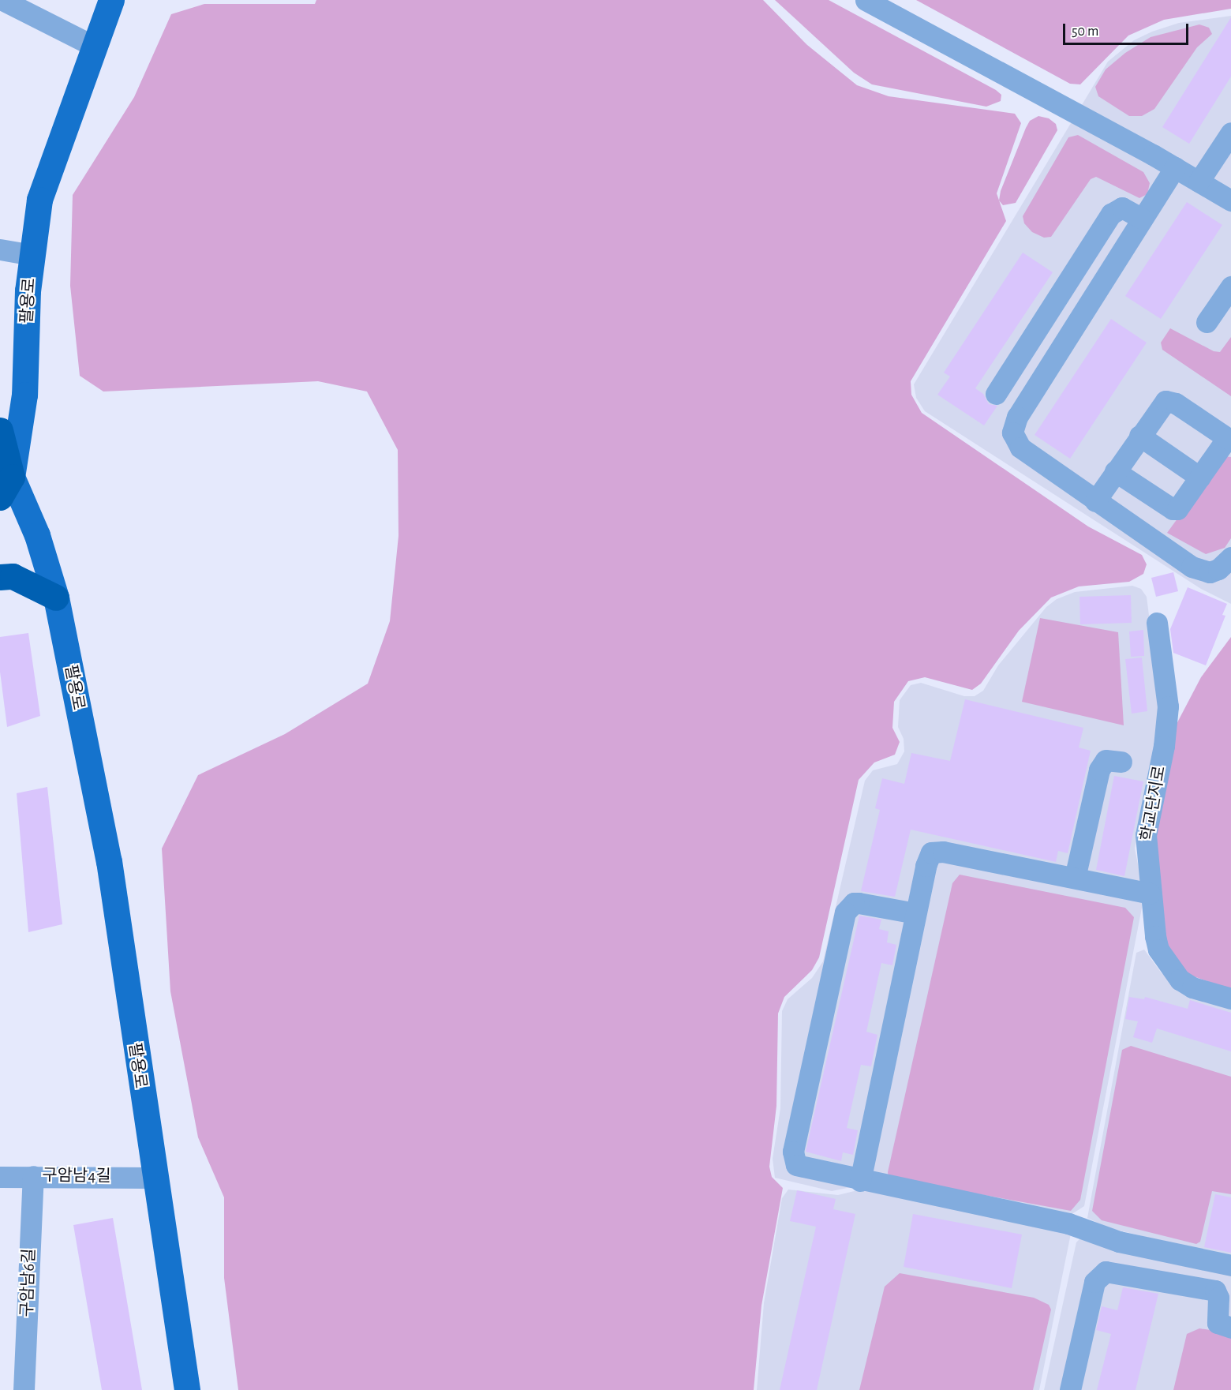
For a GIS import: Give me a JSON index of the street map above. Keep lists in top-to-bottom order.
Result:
{
  "streets": {
    "main road": ["팔용로"],
    "street": ["학교단지로", "구암남4길", "구암남6길"]
  },
  "crossings": [
    ["팔용로", "구암남4길"],
    ["구암남4길", "구암남6길"]
  ],
  "scale_bar": "50 m"
}
